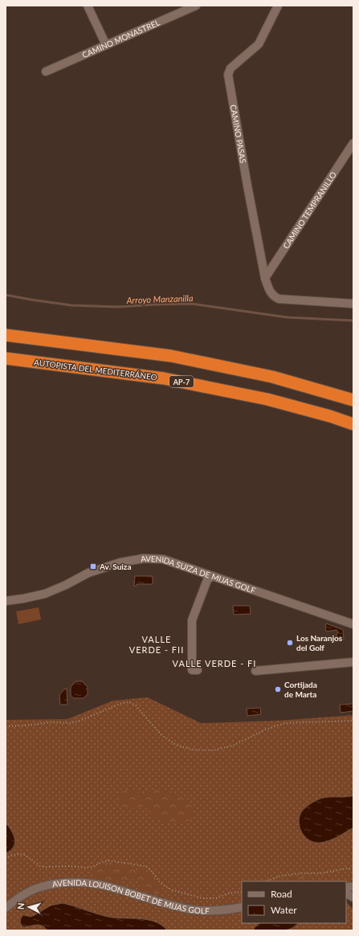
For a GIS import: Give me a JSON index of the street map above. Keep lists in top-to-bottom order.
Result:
{
  "streets": {
    "highway": ["AUTOPISTA DEL MEDITERRÁNEO", "AP-7"],
    "street": [
      "CAMINO MONASTREL",
      "CAMINO PASAS",
      "CAMINO TEMPRANILLO",
      "AVENIDA SUIZA DE MIJAS GOLF",
      "AVENIDA LOUISON BOBET DE MIJAS GOLF"
    ]
  },
  "crossings": [
    ["CAMINO PASAS", "CAMINO TEMPRANILLO"]
  ],
  "districts": ["VALLE VERDE - FII", "VALLE VERDE - FI"],
  "water": ["Arroyo Manzanilla"],
  "places": {
    "transit": ["Av. Suiza"],
    "other": ["Los Naranjos del Golf", "Cortijada de Marta"]
  },
  "legend": ["Road", "Water"],
  "north": "left"
}
